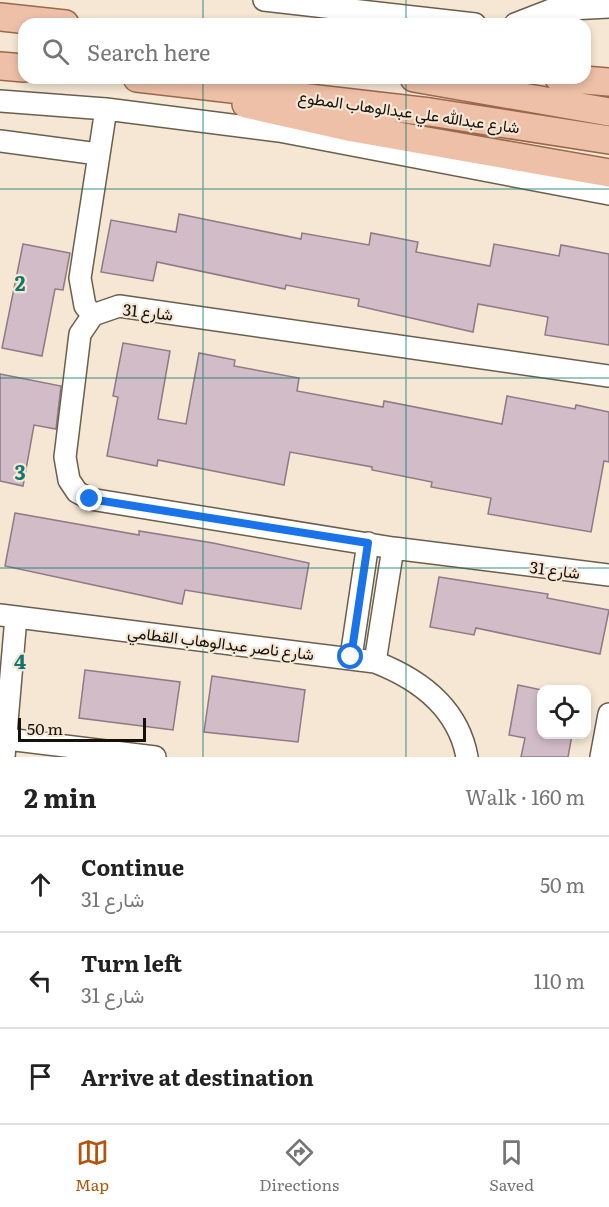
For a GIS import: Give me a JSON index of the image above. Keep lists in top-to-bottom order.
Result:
{
  "streets": {
    "main road": ["شارع عبدالله علي عبدالوهاب المطوع"],
    "street": ["شارع 31", "شارع ناصر عبدالوهاب القطامي"]
  },
  "scale_bar": "50 m",
  "page": {
    "search": "Search here",
    "scale": "50 m",
    "heading": ["2 min", "Walk · 160 m"],
    "list": [
      ["Continue", "شارع 31", "50 m"],
      ["Turn left", "شارع 31", "110 m"],
      "Arrive at destination"
    ],
    "nav": ["Map", "Directions", "Saved"]
  },
  "grid": {
    "rows": ["2", "3", "4"]
  }
}
